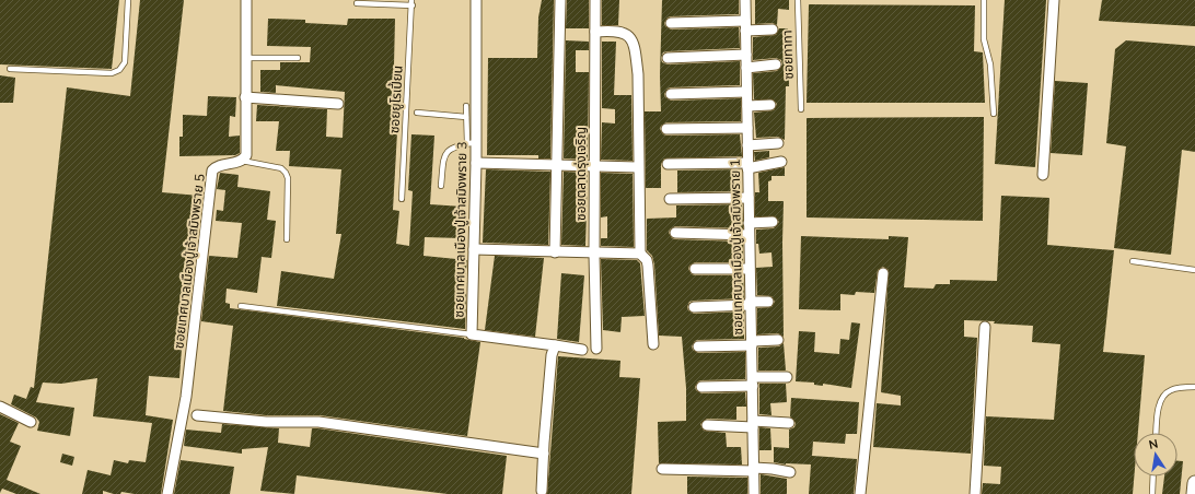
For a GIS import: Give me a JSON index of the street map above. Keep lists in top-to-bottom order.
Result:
{
  "streets": {
    "street": [
      "ซอยตลาดรุ่งเจริญ",
      "ซอยเทศบาลเมืองปู่เจ้าสมิงพราย 3",
      "ซอยเทศบาลเมืองปู่เจ้าสมิงพราย 1",
      "ซอยเทศบาลเมืองปู่เจ้าสมิงพราย 5"
    ],
    "lane": ["ซอยทาทา", "ซอยยูโรเปี้ยน"]
  },
  "north": "top"
}
